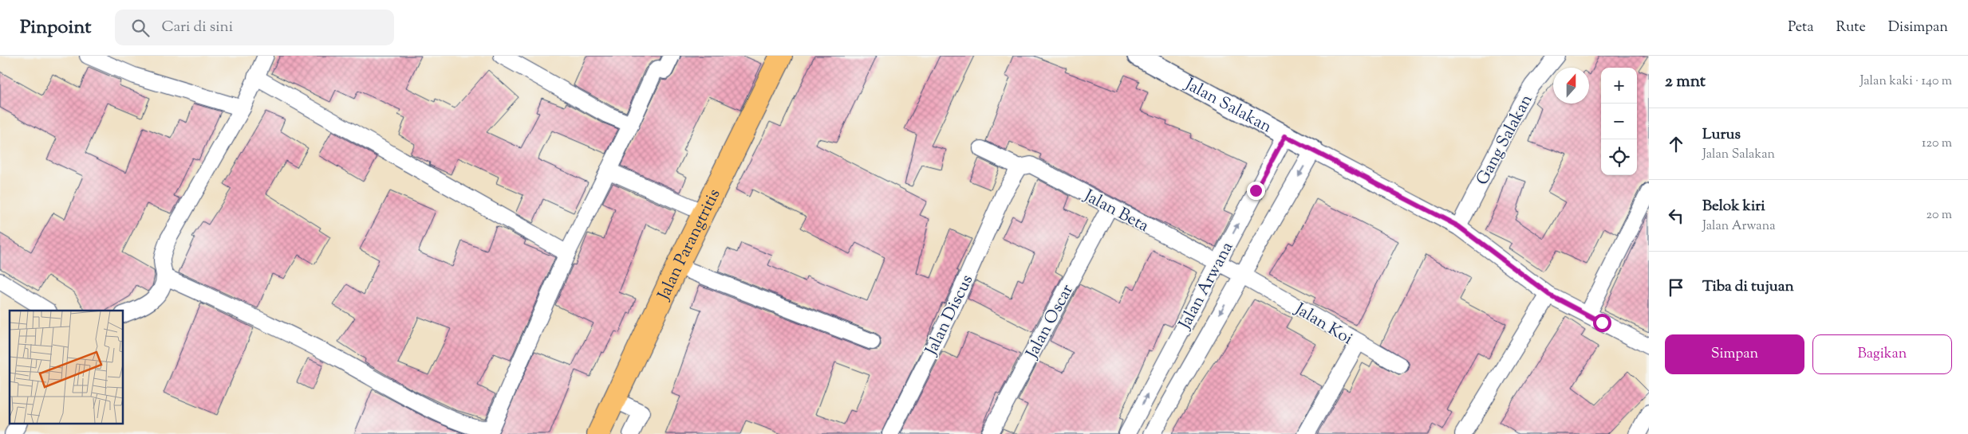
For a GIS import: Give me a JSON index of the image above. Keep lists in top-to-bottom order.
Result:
{
  "streets": {
    "main road": ["Jalan Parangtritis"],
    "street": [
      "Jalan Salakan",
      "Gang Salakan",
      "Jalan Beta",
      "Jalan Arwana",
      "Jalan Discus",
      "Jalan Oscar",
      "Jalan Koi"
    ]
  },
  "crossings": [
    ["Jalan Salakan", "Gang Salakan"],
    ["Jalan Salakan", "Jalan Arwana"],
    ["Jalan Beta", "Jalan Arwana"],
    ["Jalan Beta", "Jalan Discus"],
    ["Jalan Beta", "Jalan Oscar"],
    ["Jalan Beta", "Jalan Koi"],
    ["Jalan Arwana", "Jalan Koi"]
  ],
  "north": "top",
  "page": {
    "header": "Pinpoint",
    "search": "Cari di sini",
    "nav": ["Peta", "Rute", "Disimpan"],
    "heading": ["2 mnt", "Jalan kaki · 140 m"],
    "map_buttons": ["+", "−"],
    "list": [
      ["Lurus", "Jalan Salakan", "120 m"],
      ["Belok kiri", "Jalan Arwana", "20 m"],
      "Tiba di tujuan"
    ],
    "buttons": ["Simpan", "Bagikan"]
  }
}
